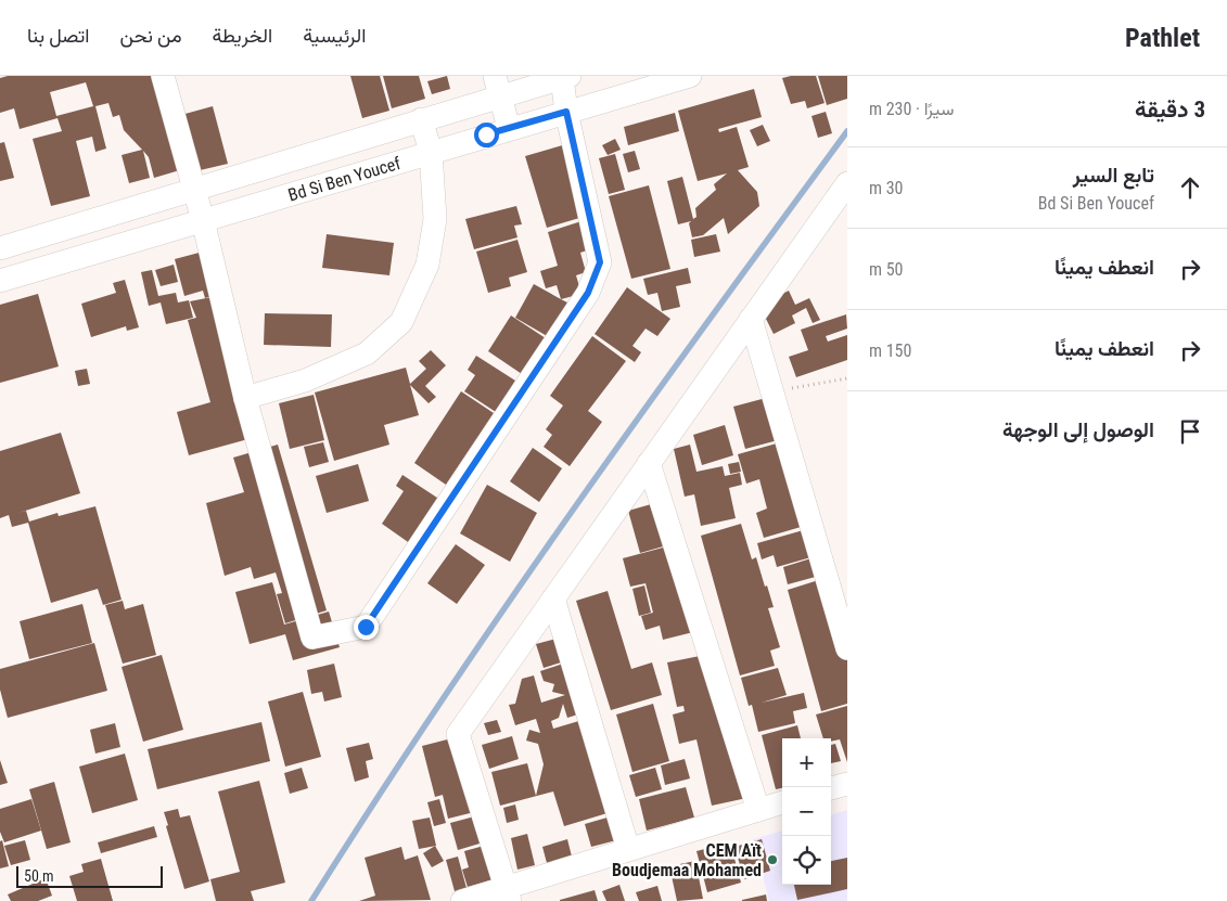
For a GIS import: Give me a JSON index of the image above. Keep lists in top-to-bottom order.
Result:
{
  "streets": {
    "street": ["Bd Si Ben Youcef"]
  },
  "places": ["CEM Aït Boudjemaa Mohamed"],
  "scale_bar": "50 m",
  "page": {
    "header": "Pathlet",
    "nav": [
      "الرئيسية",
      "الخريطة",
      "من نحن",
      "اتصل بنا"
    ],
    "heading": ["3 دقيقة", "سيرًا · 230 m"],
    "list": [
      ["تابع السير", "Bd Si Ben Youcef", "30 m"],
      ["انعطف يمينًا", "50 m"],
      ["انعطف يمينًا", "150 m"],
      "الوصول إلى الوجهة"
    ],
    "map_buttons": ["+", "−"],
    "scale": "50 m"
  }
}
